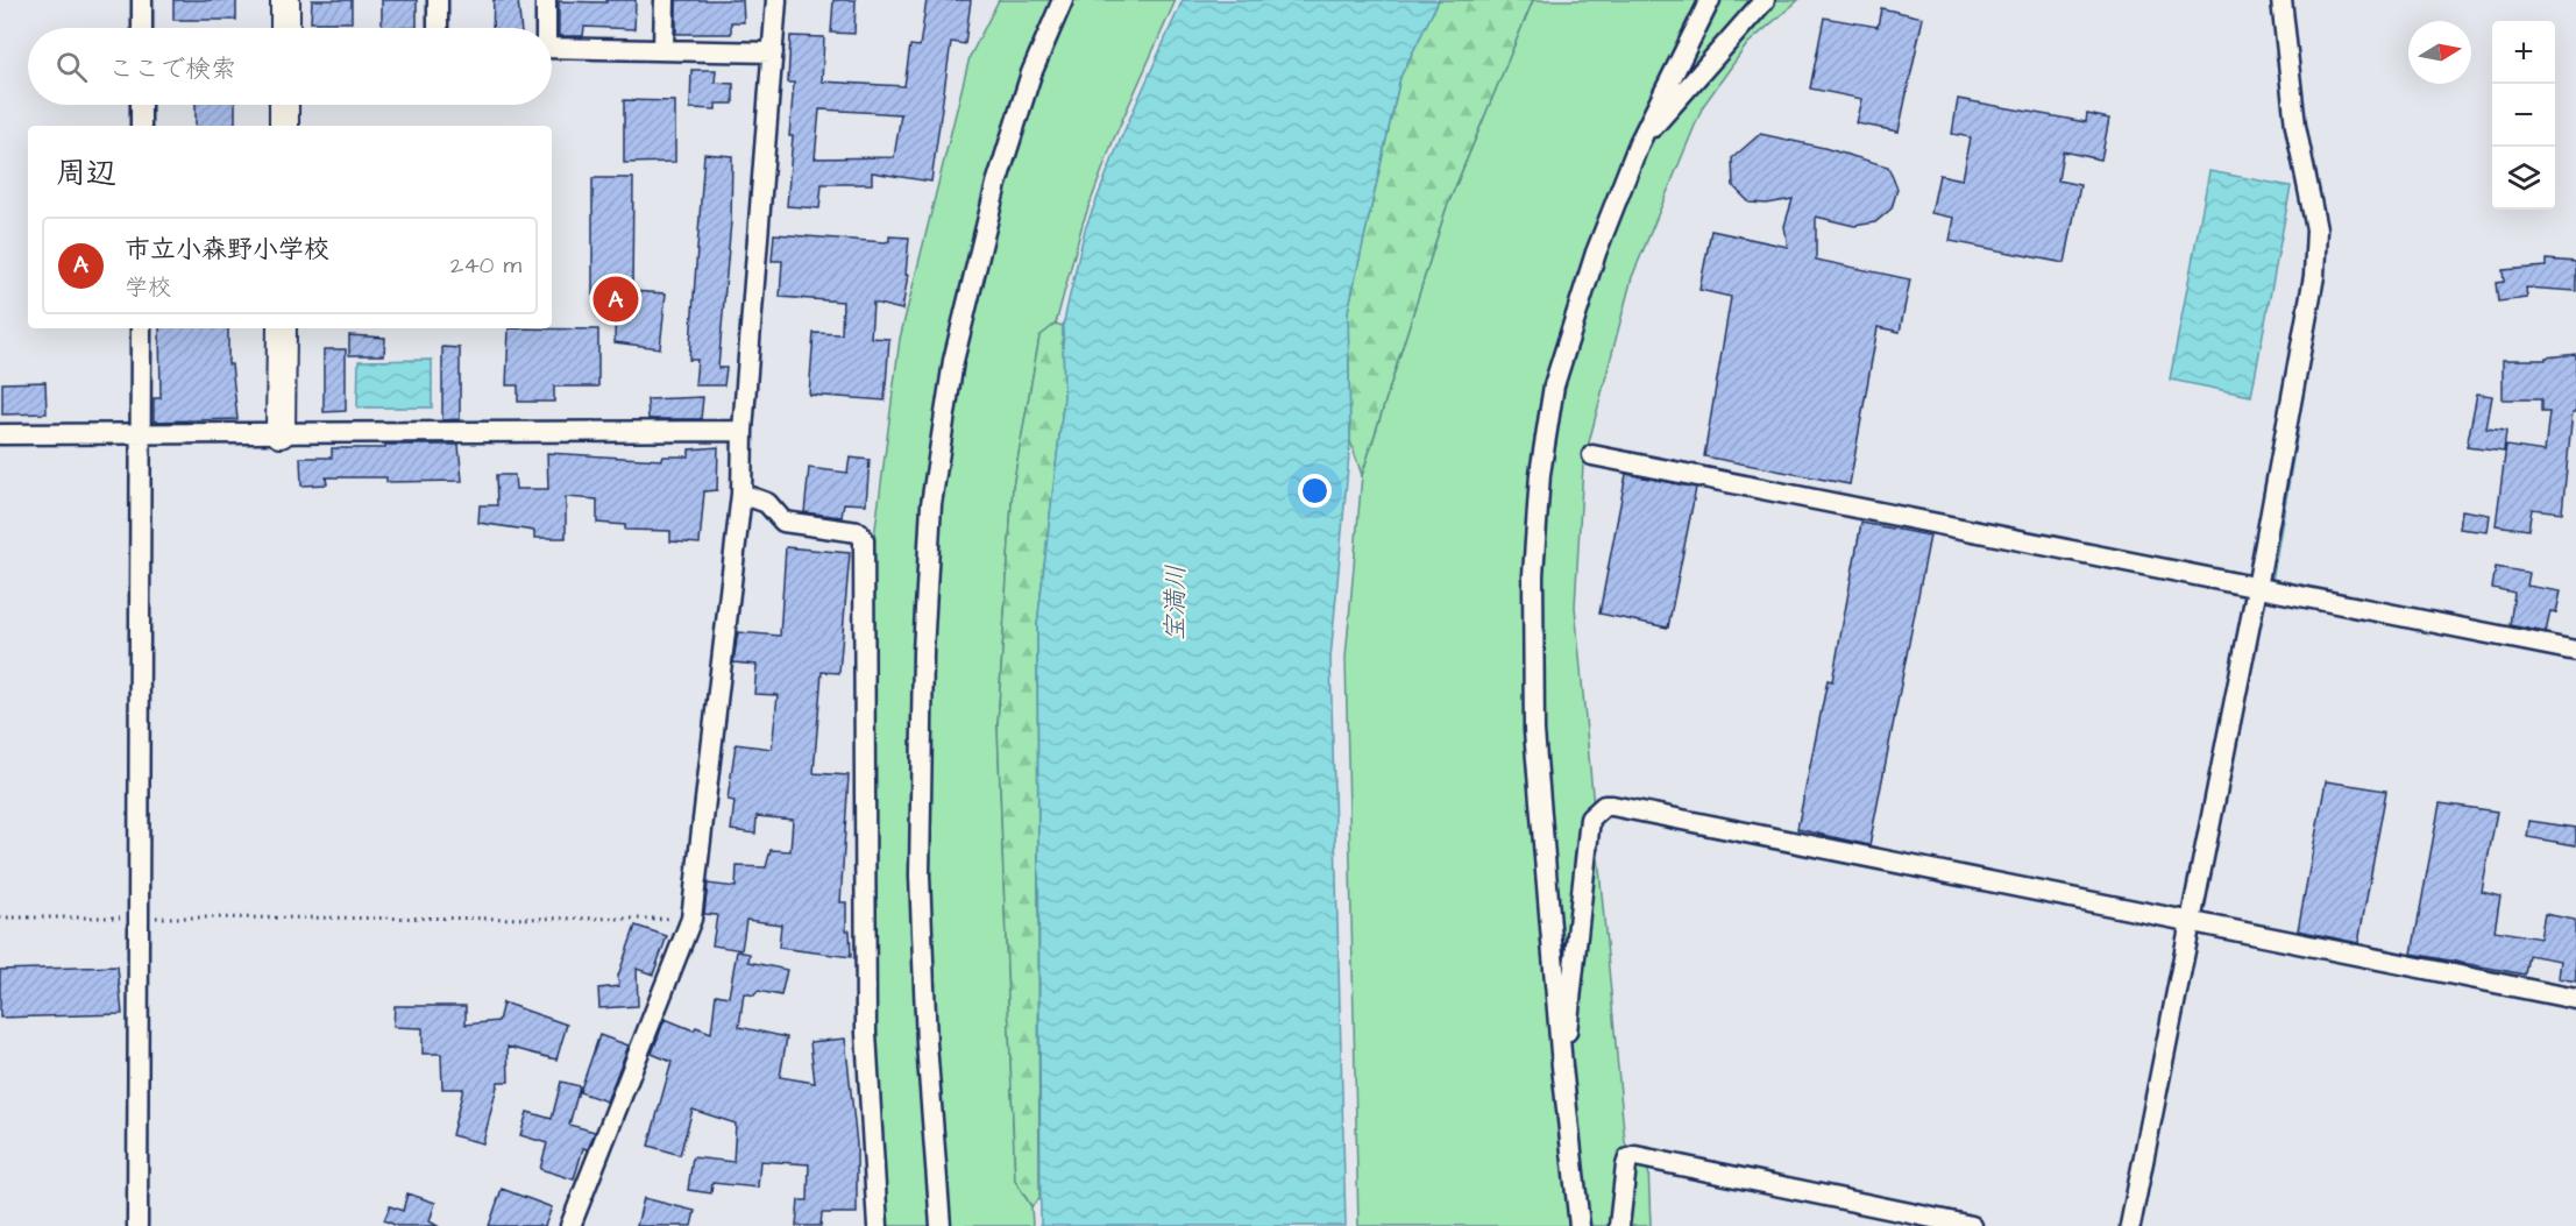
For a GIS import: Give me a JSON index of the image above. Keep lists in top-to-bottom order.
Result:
{
  "water": ["宝満川"],
  "north": "right",
  "page": {
    "map_buttons": ["+", "−"],
    "search": "ここで検索",
    "heading": "周辺",
    "list": [
      {
        "mark": "A",
        "name": "市立小森野小学校",
        "note": "学校",
        "value": "240 m"
      }
    ],
    "pins": "A"
  }
}
